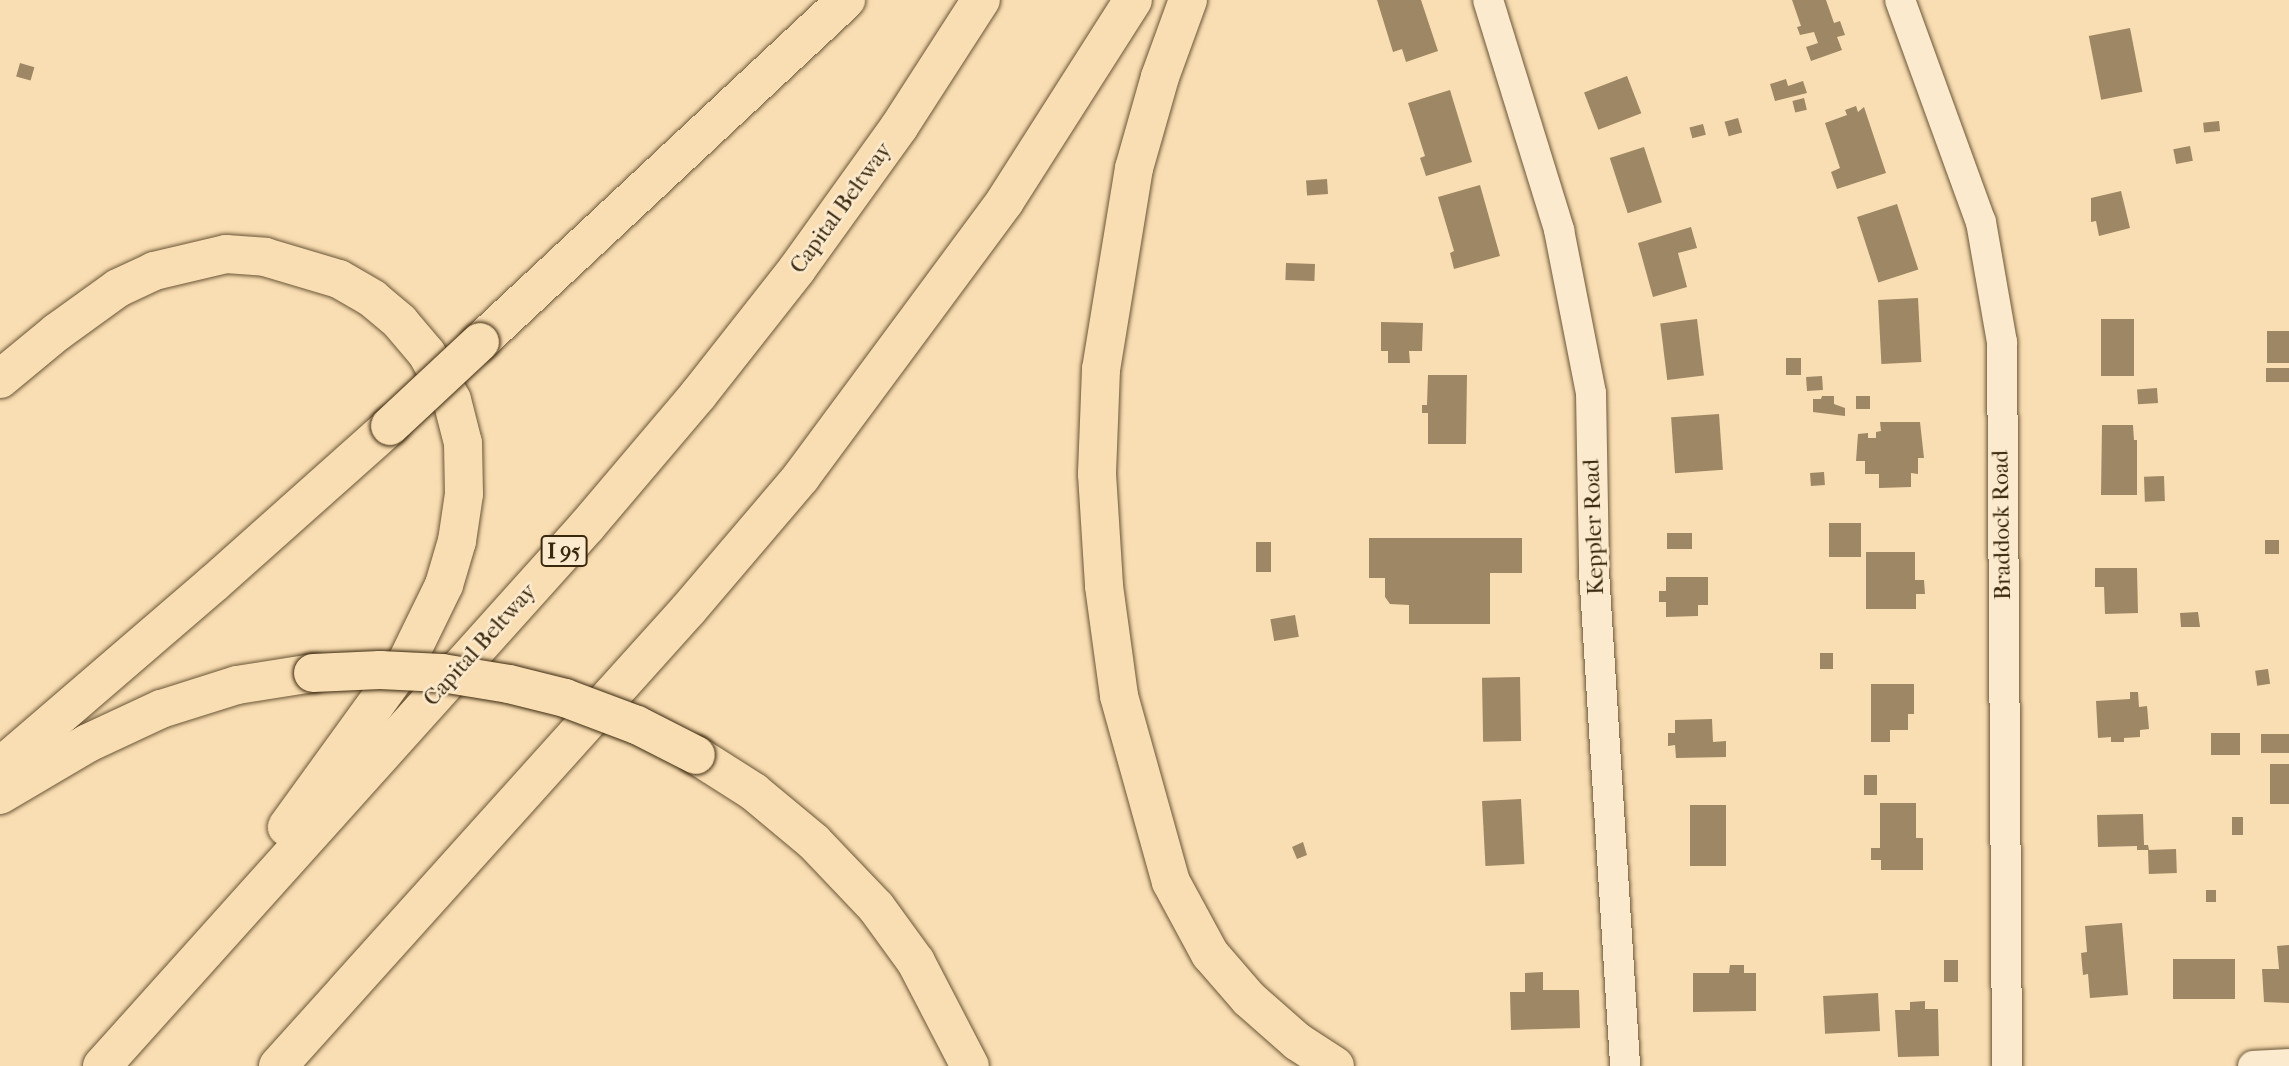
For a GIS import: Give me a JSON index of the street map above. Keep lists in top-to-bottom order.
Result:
{
  "streets": {
    "highway": ["Capital Beltway", "I 95"],
    "street": ["Braddock Road", "Keppler Road"]
  }
}
